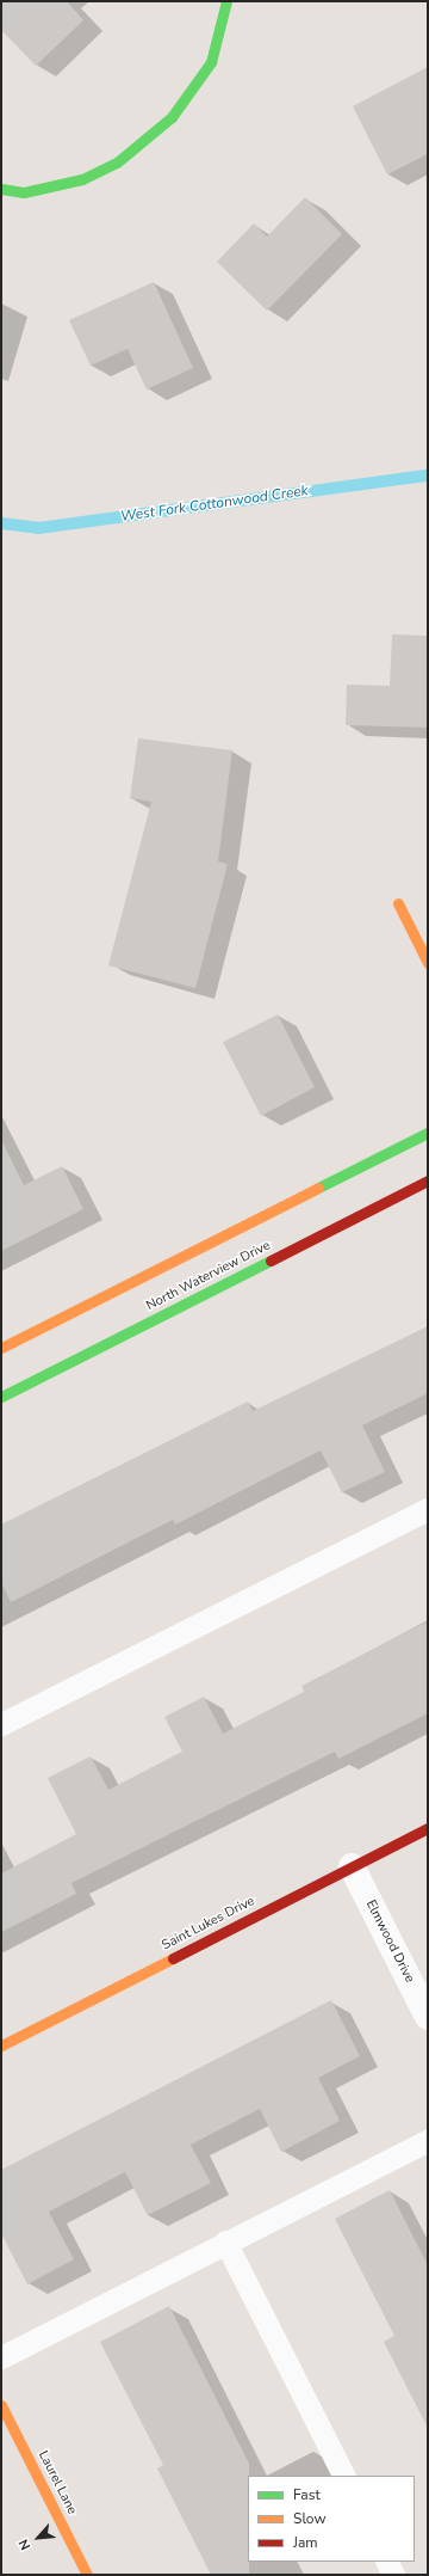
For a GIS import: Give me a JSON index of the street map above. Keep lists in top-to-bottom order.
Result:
{
  "streets": {
    "street": [
      "North Waterview Drive",
      "Saint Lukes Drive",
      "Elmwood Drive",
      "Laurel Lane"
    ]
  },
  "crossings": [
    ["Saint Lukes Drive", "Elmwood Drive"]
  ],
  "water": ["West Fork Cottonwood Creek"],
  "legend": ["Fast", "Slow", "Jam"],
  "north": "bottom left"
}
